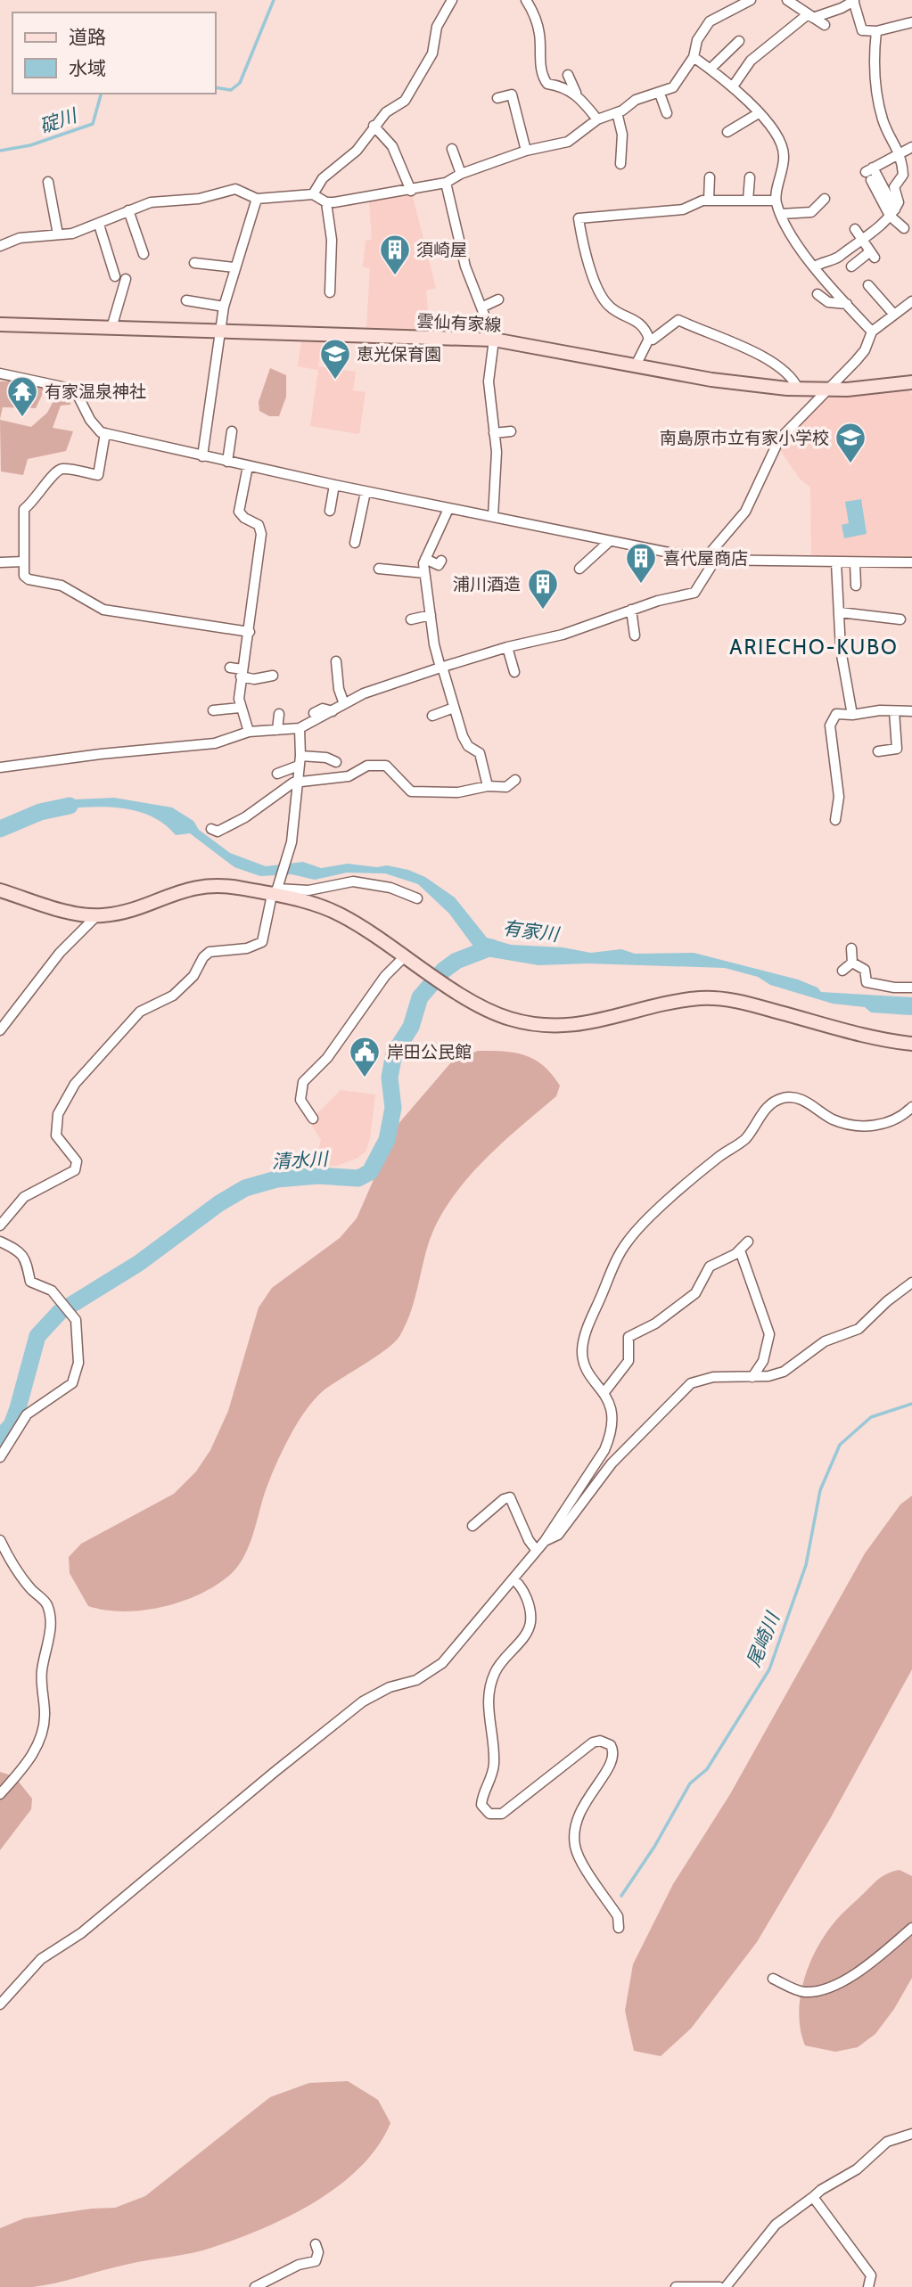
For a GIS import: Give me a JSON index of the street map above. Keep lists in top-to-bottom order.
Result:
{
  "streets": {
    "street": ["雲仙有家線"]
  },
  "districts": ["ARIECHO-KUBO"],
  "water": [
    "碇川",
    "有家川",
    "清水川",
    "尾崎川"
  ],
  "places": {
    "building": ["須崎屋", "喜代屋商店", "浦川酒造"],
    "school or university": ["恵光保育園", "南島原市立有家小学校"],
    "temple": ["有家温泉神社"],
    "public building": ["岸田公民館"]
  },
  "legend": ["道路", "水域"]
}
